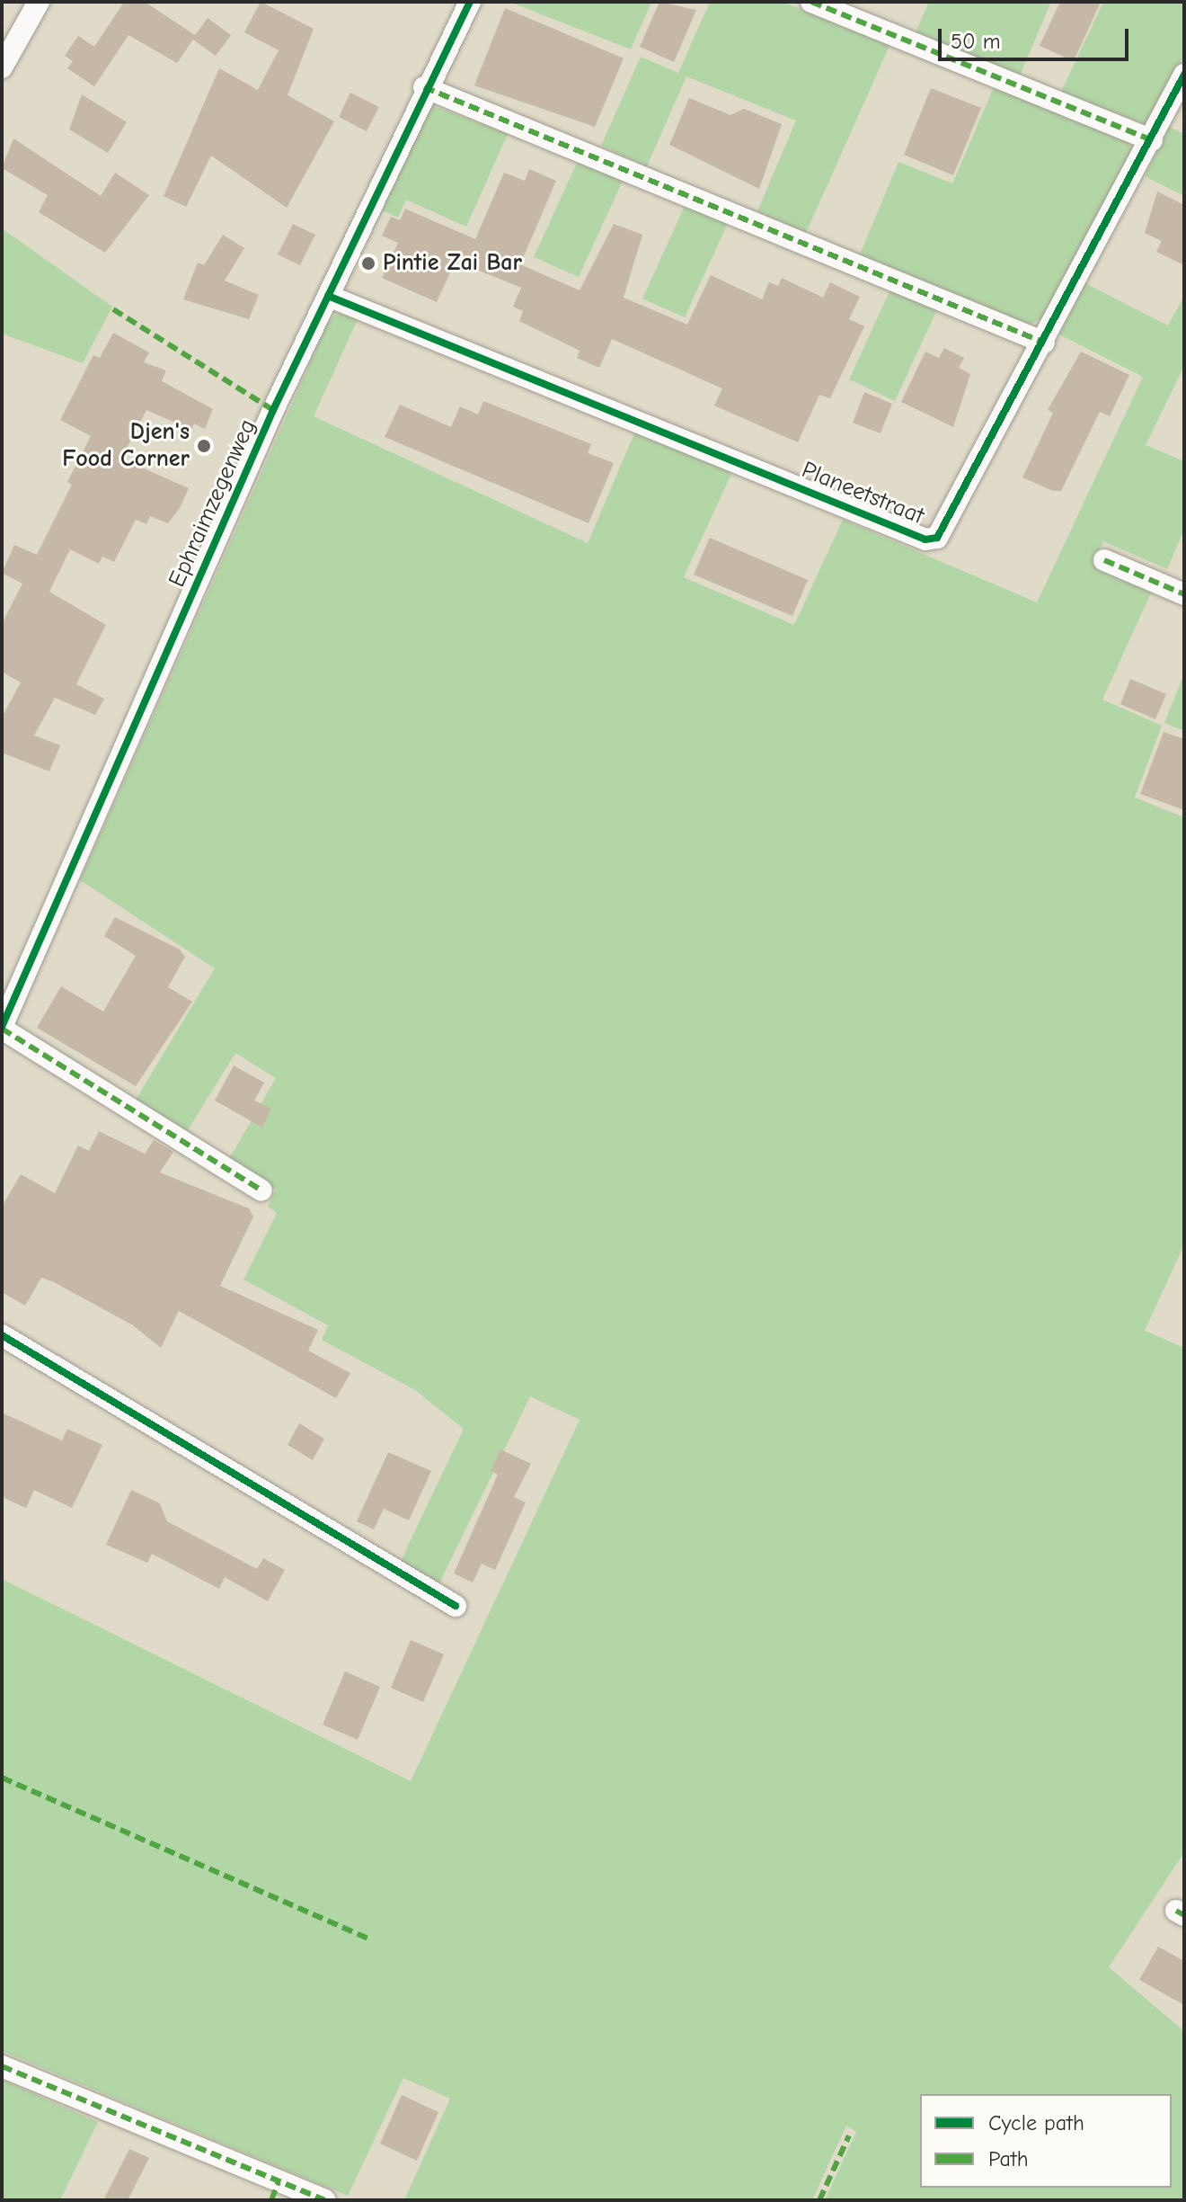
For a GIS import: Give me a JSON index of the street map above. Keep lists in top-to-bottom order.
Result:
{
  "streets": {
    "street": ["Planeetstraat", "Ephraimzegenweg"]
  },
  "crossings": [
    ["Planeetstraat", "Ephraimzegenweg"]
  ],
  "places": ["Pintie Zai Bar", "Djen's Food Corner"],
  "legend": ["Cycle path", "Path"],
  "scale_bar": "50 m"
}
